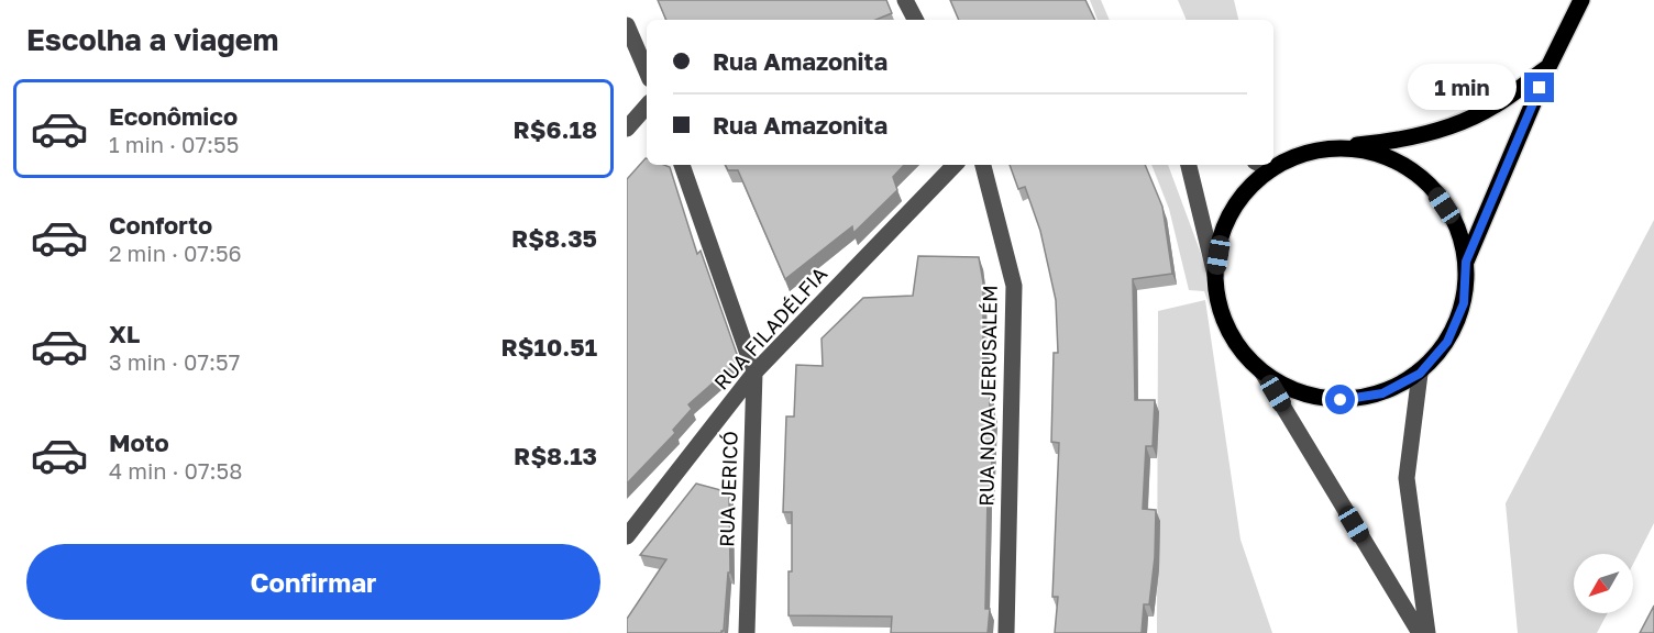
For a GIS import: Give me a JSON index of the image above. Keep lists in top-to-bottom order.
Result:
{
  "streets": {
    "street": ["RUA FILADÉLFIA", "RUA NOVA JERUSALÉM", "RUA JERICÓ"]
  },
  "crossings": [
    ["RUA FILADÉLFIA", "RUA JERICÓ"]
  ],
  "north": "bottom left",
  "page": {
    "heading": "Escolha a viagem",
    "banner": ["Rua Amazonita", "Rua Amazonita"],
    "bubble": "1 min",
    "list": [
      {
        "name": "Econômico",
        "note": "1 min · 07:55",
        "value": "R$6.18"
      },
      {
        "name": "Conforto",
        "note": "2 min · 07:56",
        "value": "R$8.35"
      },
      {
        "name": "XL",
        "note": "3 min · 07:57",
        "value": "R$10.51"
      },
      {
        "name": "Moto",
        "note": "4 min · 07:58",
        "value": "R$8.13"
      }
    ],
    "buttons": "Confirmar"
  }
}
